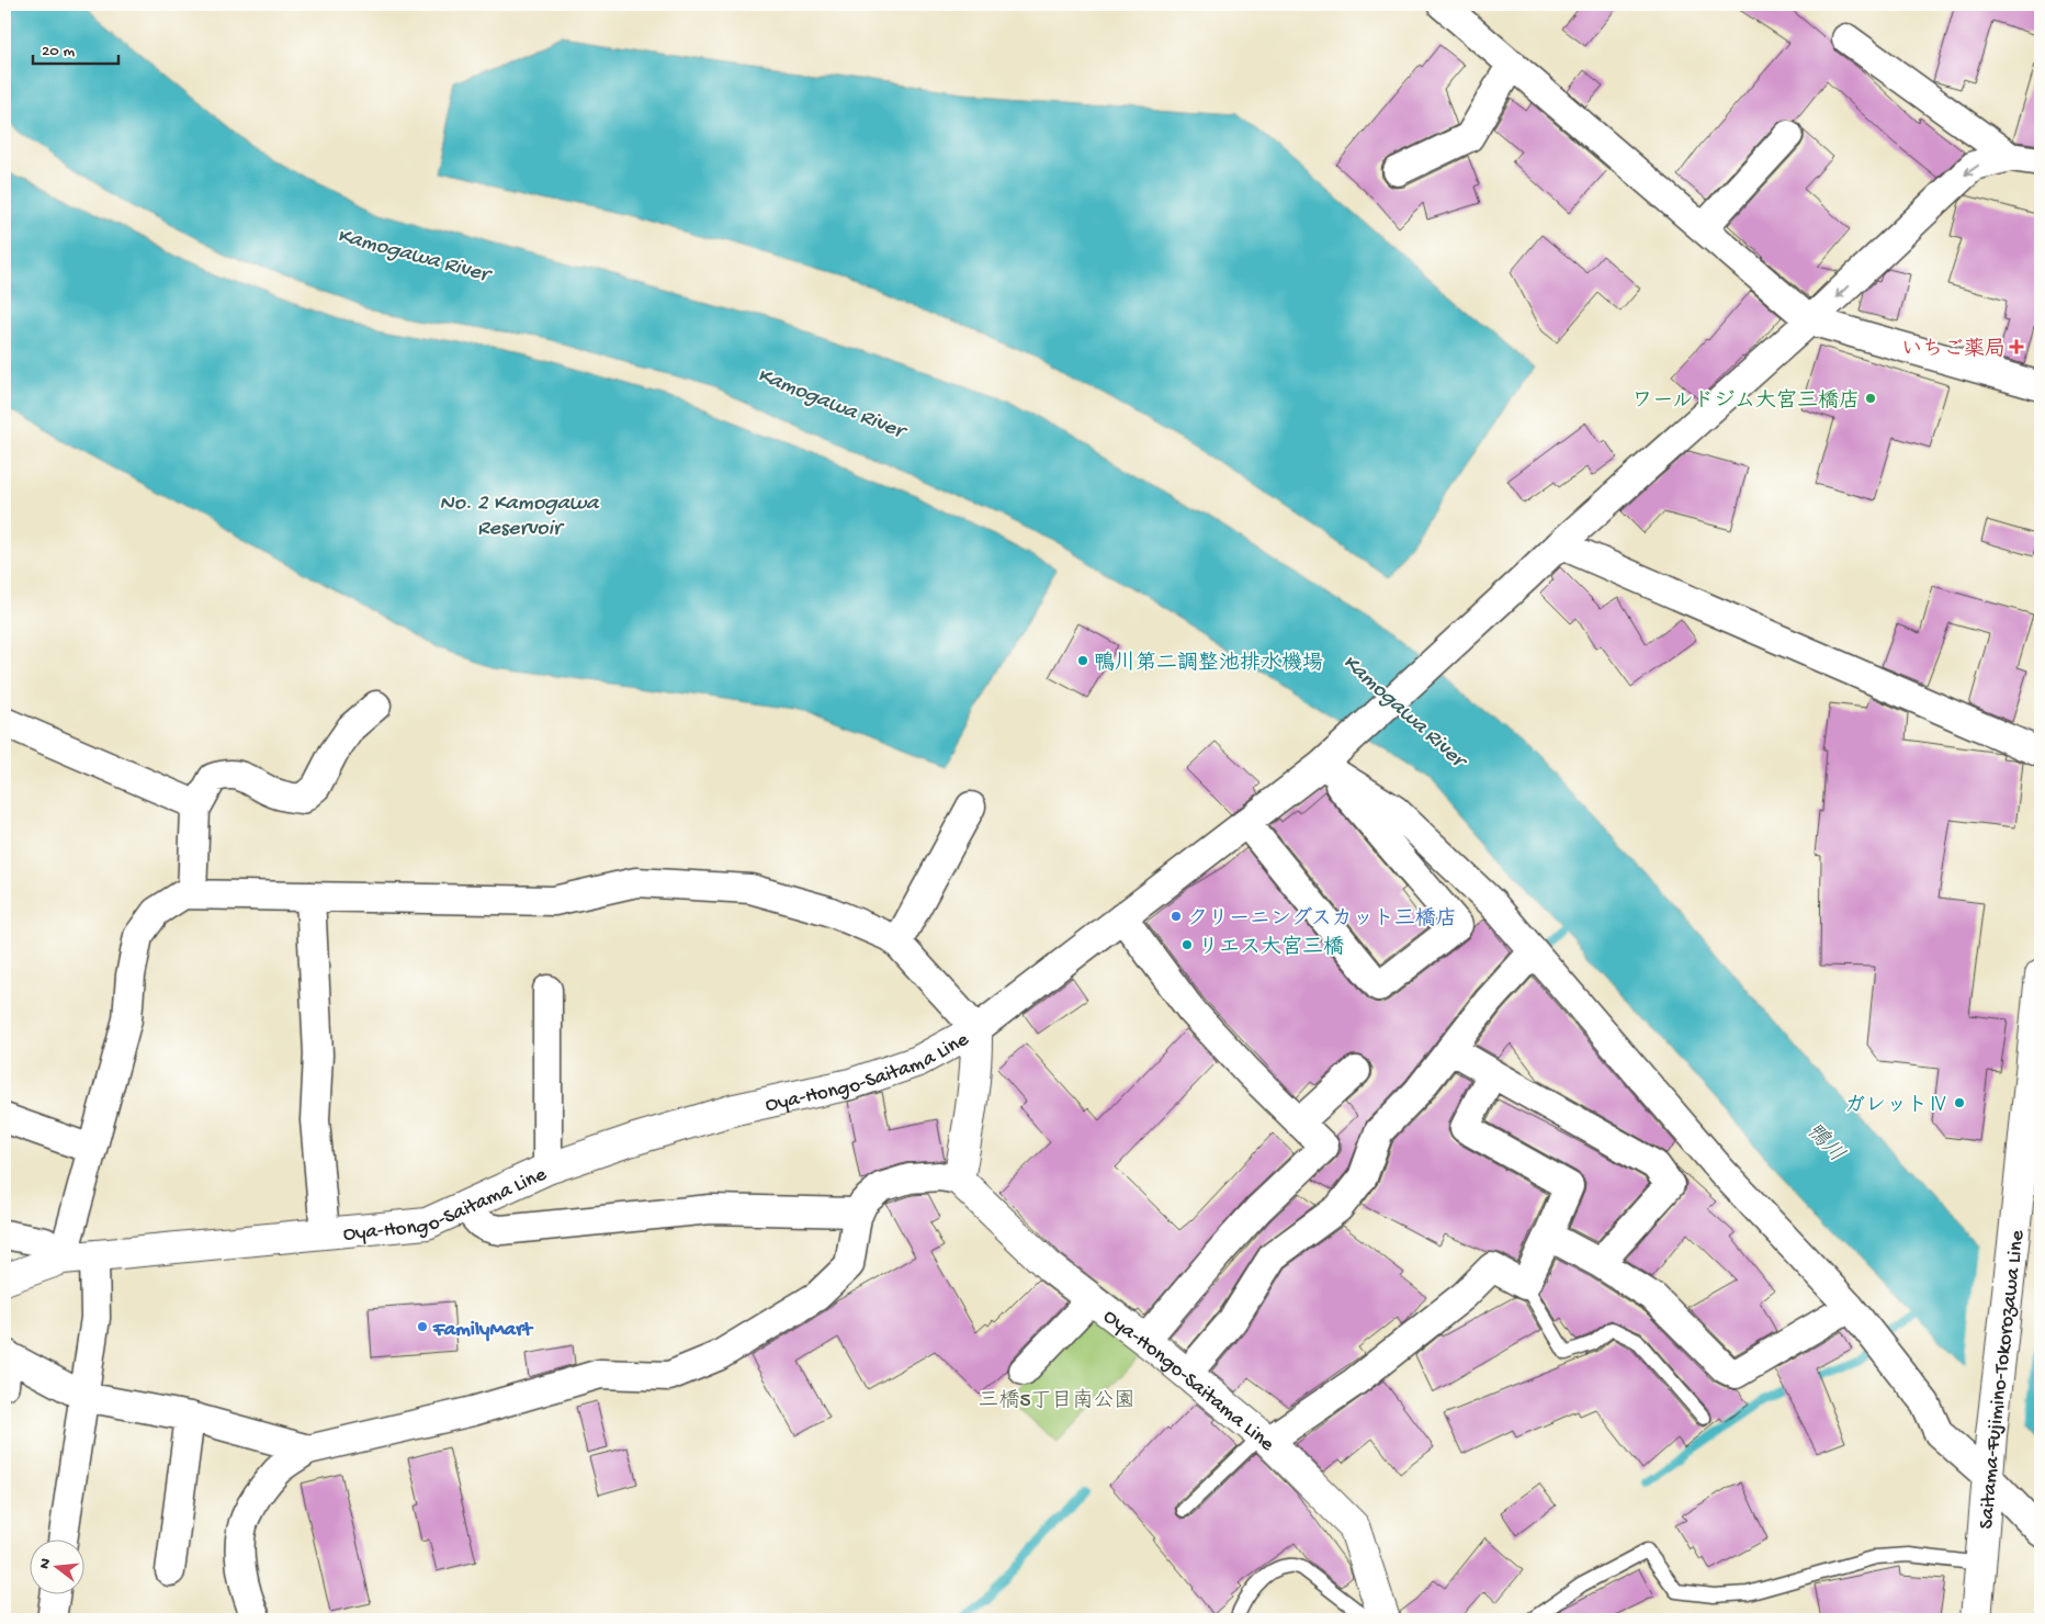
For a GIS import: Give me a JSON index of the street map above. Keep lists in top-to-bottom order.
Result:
{
  "streets": {
    "main road": ["Oya-Hongo-Saitama Line", "Saitama-Fujimino-Tokorozawa Line"]
  },
  "water": ["Kamogawa River", "No. 2 Kamogawa Reservoir", "鴨川"],
  "parks": ["三橋5丁目南公園"],
  "places": {
    "health": ["いちご薬局"],
    "other": [
      "ワールドジム大宮三橋店",
      "鴨川第二調整池排水機場",
      "クリーニングスカット三橋店",
      "リエス大宮三橋",
      "ガレットⅣ",
      "FamilyMart"
    ]
  },
  "scale_bar": "20 m",
  "north": "left"
}
